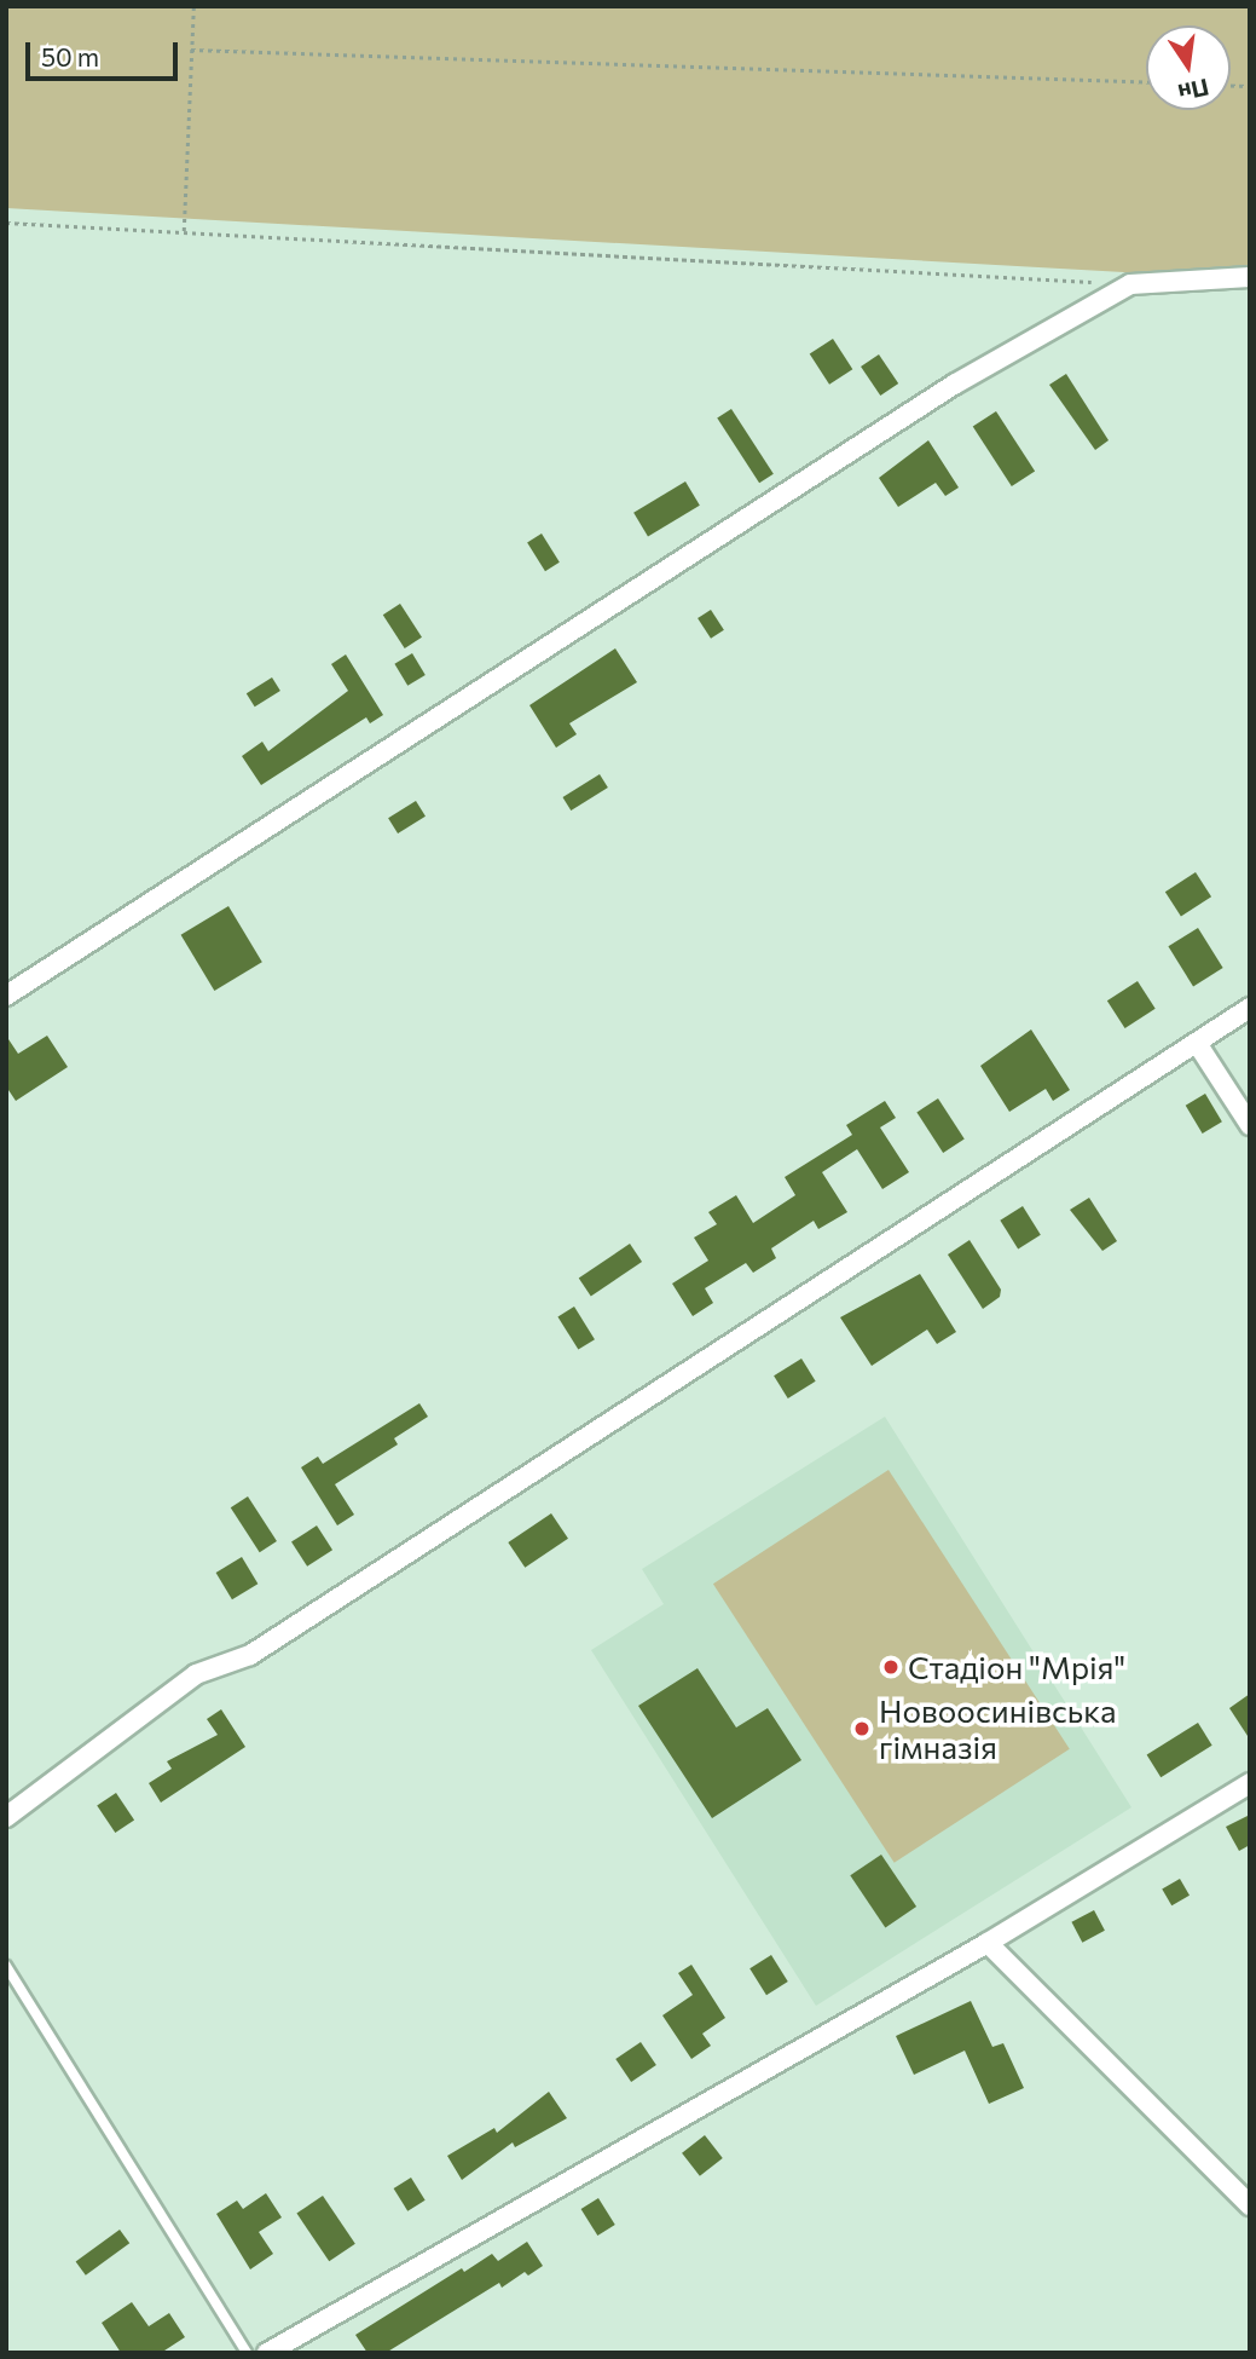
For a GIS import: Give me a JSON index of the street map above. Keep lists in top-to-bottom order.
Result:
{
  "places": ["Стадіон \"Мрія\"", "Новоосинівська гімназія"],
  "scale_bar": "50 m",
  "north": "bottom"
}
